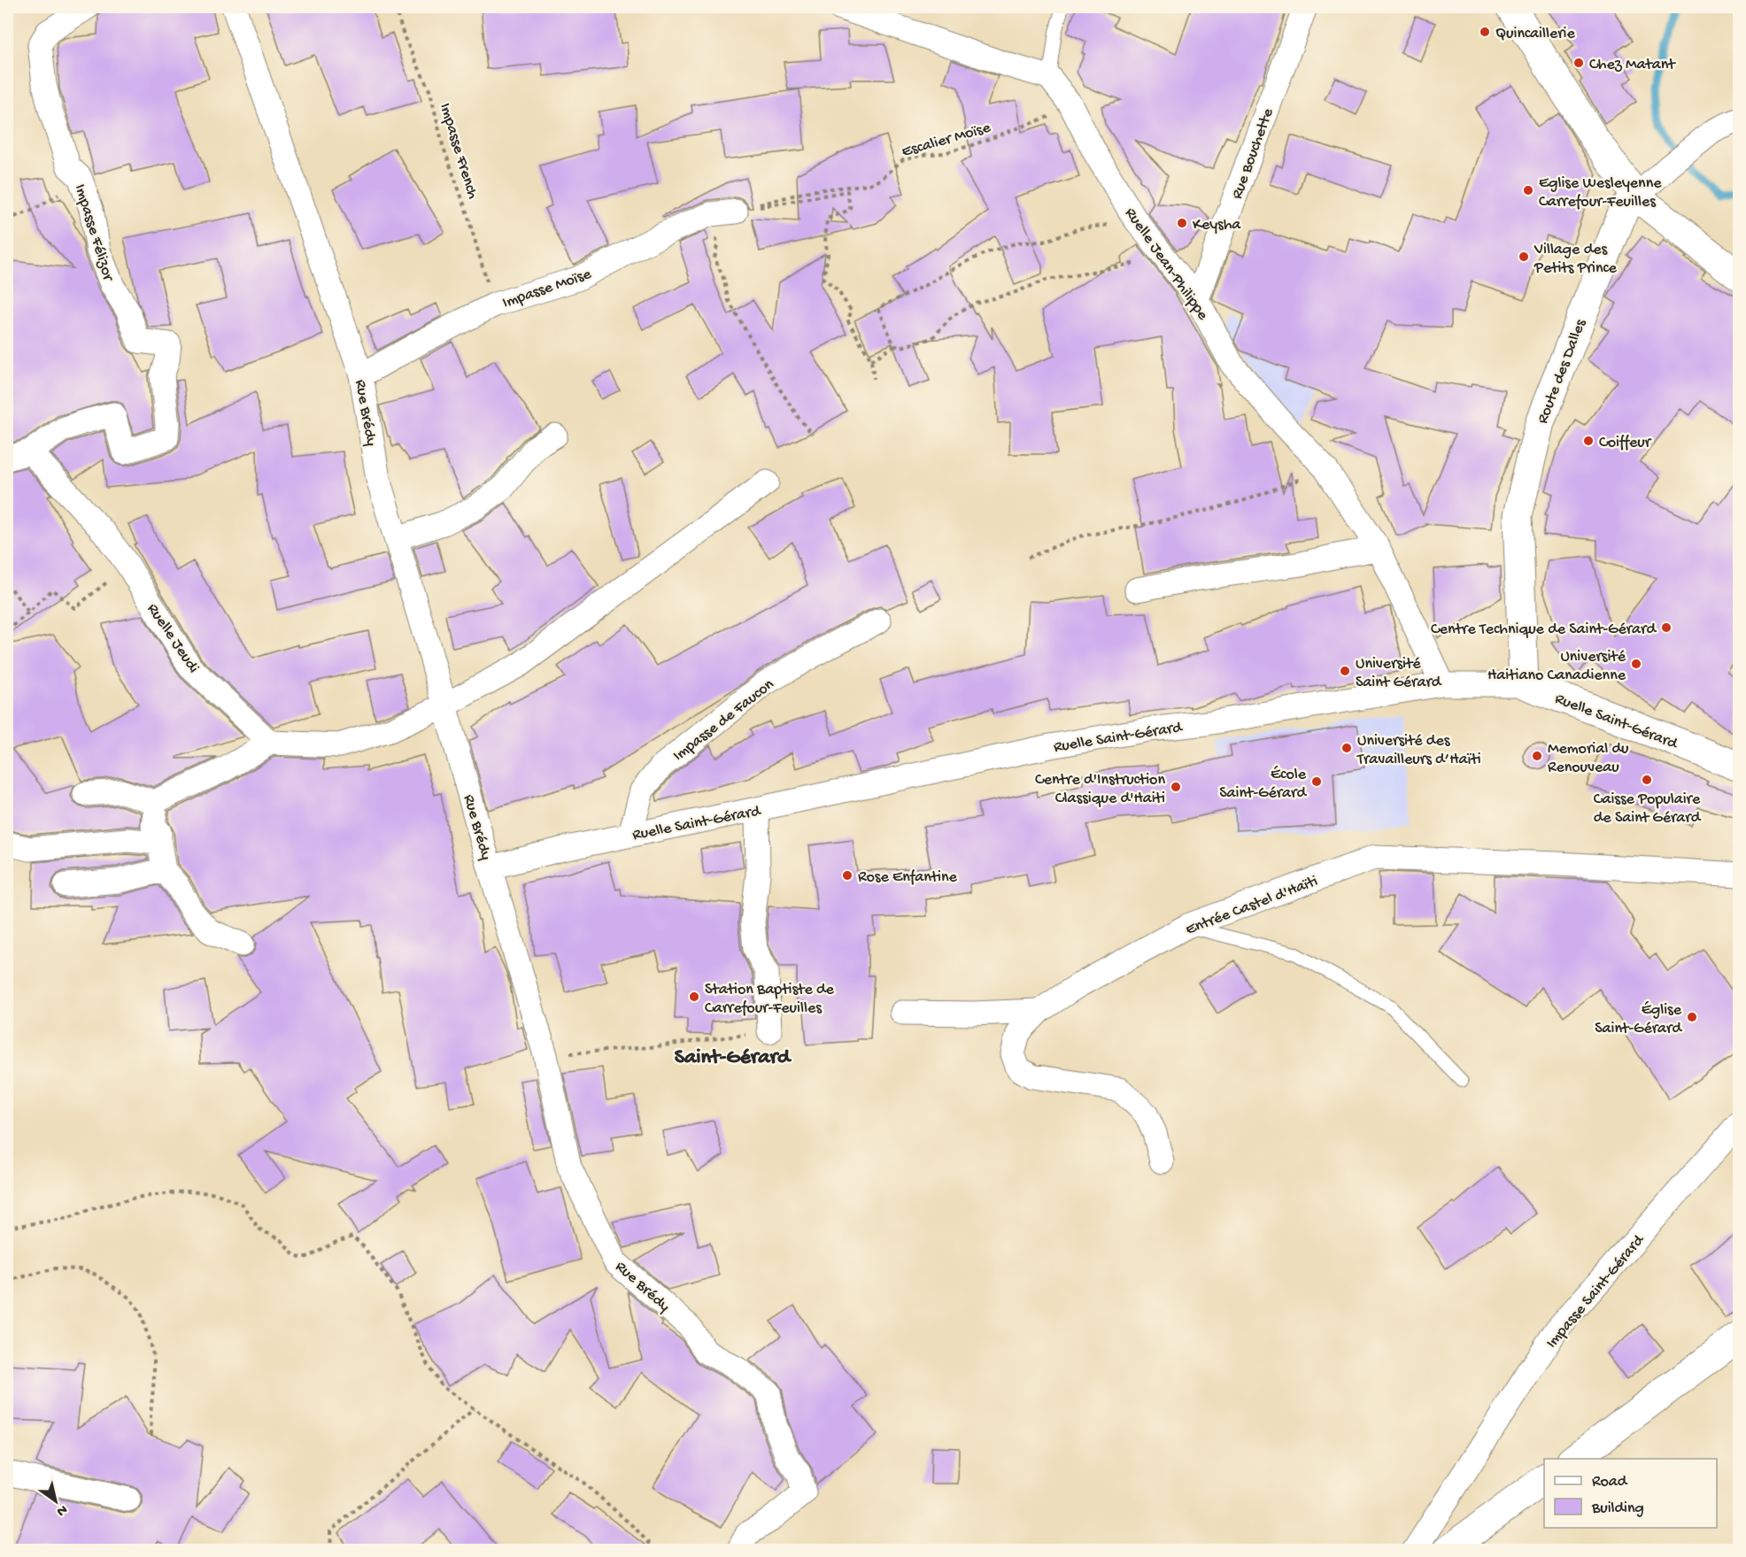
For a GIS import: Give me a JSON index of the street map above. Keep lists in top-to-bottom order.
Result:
{
  "streets": {
    "street": [
      "Rue Bouchette",
      "Impasse Félizor",
      "Ruelle Jean-Philippe",
      "Impasse Moïse",
      "Route des Dalles",
      "Rue Brédy",
      "Ruelle Jeudi",
      "Impasse de Faucon",
      "Ruelle Saint-Gérard",
      "Entrée Castel d'Haïti",
      "Impasse Saint-Gérard"
    ],
    "path": ["Escalier Moïse", "Impasse French"]
  },
  "crossings": [
    ["Escalier Moïse", "Ruelle Jean-Philippe"],
    ["Escalier Moïse", "Impasse Moïse"],
    ["Impasse French", "Impasse Moïse"],
    ["Rue Bouchette", "Ruelle Jean-Philippe"],
    ["Impasse Félizor", "Ruelle Jeudi"],
    ["Ruelle Jean-Philippe", "Ruelle Saint-Gérard"],
    ["Impasse Moïse", "Rue Brédy"],
    ["Route des Dalles", "Ruelle Saint-Gérard"],
    ["Rue Brédy", "Ruelle Saint-Gérard"],
    ["Impasse de Faucon", "Ruelle Saint-Gérard"]
  ],
  "districts": ["Saint-Gérard"],
  "places": [
    "Quincaillerie",
    "Chez Matant",
    "Eglise Wesleyenne Carrefour-Feuilles",
    "Keysha",
    "Village des Petits Prince",
    "Coiffeur",
    "Centre Technique de Saint-Gérard",
    "Université Haitiano Canadienne",
    "Université Saint Gérard",
    "Université des Travailleurs d’Haïti",
    "Memorial du Renouveau",
    "Caisse Populaire de Saint Gérard",
    "École Saint-Gérard",
    "Centre d'Instruction Classique d'Haiti",
    "Rose Enfantine",
    "Station Baptiste de Carrefour-Feuilles",
    "Église Saint-Gérard"
  ],
  "legend": ["Road", "Building"],
  "north": "bottom right"
}
